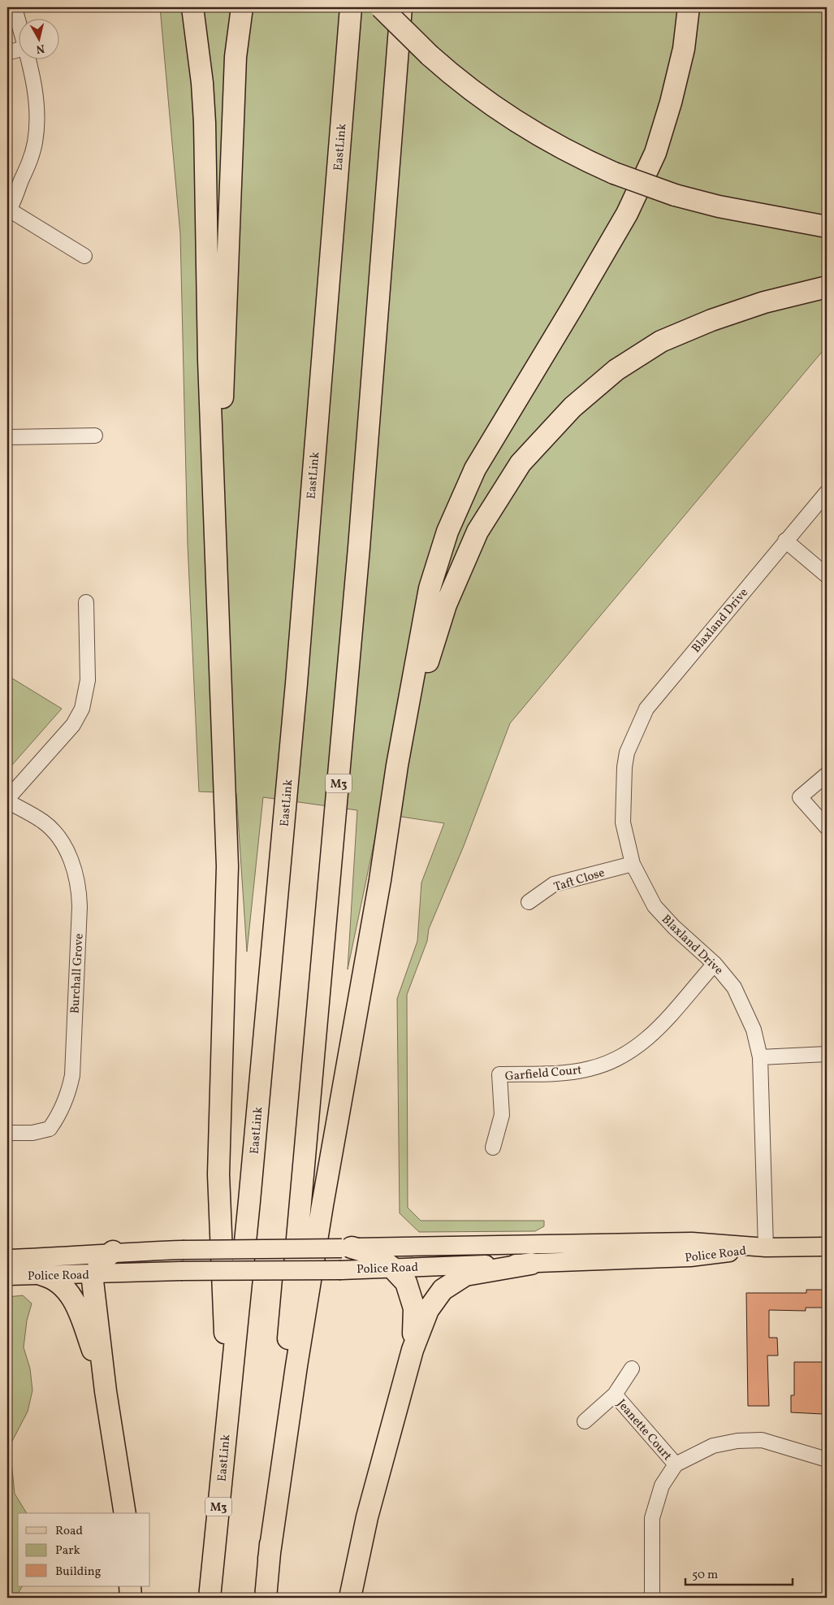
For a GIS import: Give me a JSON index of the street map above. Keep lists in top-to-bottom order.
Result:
{
  "streets": {
    "highway": ["EastLink", "M3"],
    "main road": ["Police Road"],
    "street": [
      "Blaxland Drive",
      "Taft Close",
      "Burchall Grove",
      "Garfield Court",
      "Jeanette Court"
    ]
  },
  "crossings": [
    ["Blaxland Drive", "Taft Close"],
    ["Blaxland Drive", "Garfield Court"],
    ["Blaxland Drive", "Police Road"]
  ],
  "legend": ["Road", "Park", "Building"],
  "scale_bar": "50 m",
  "north": "bottom"
}
